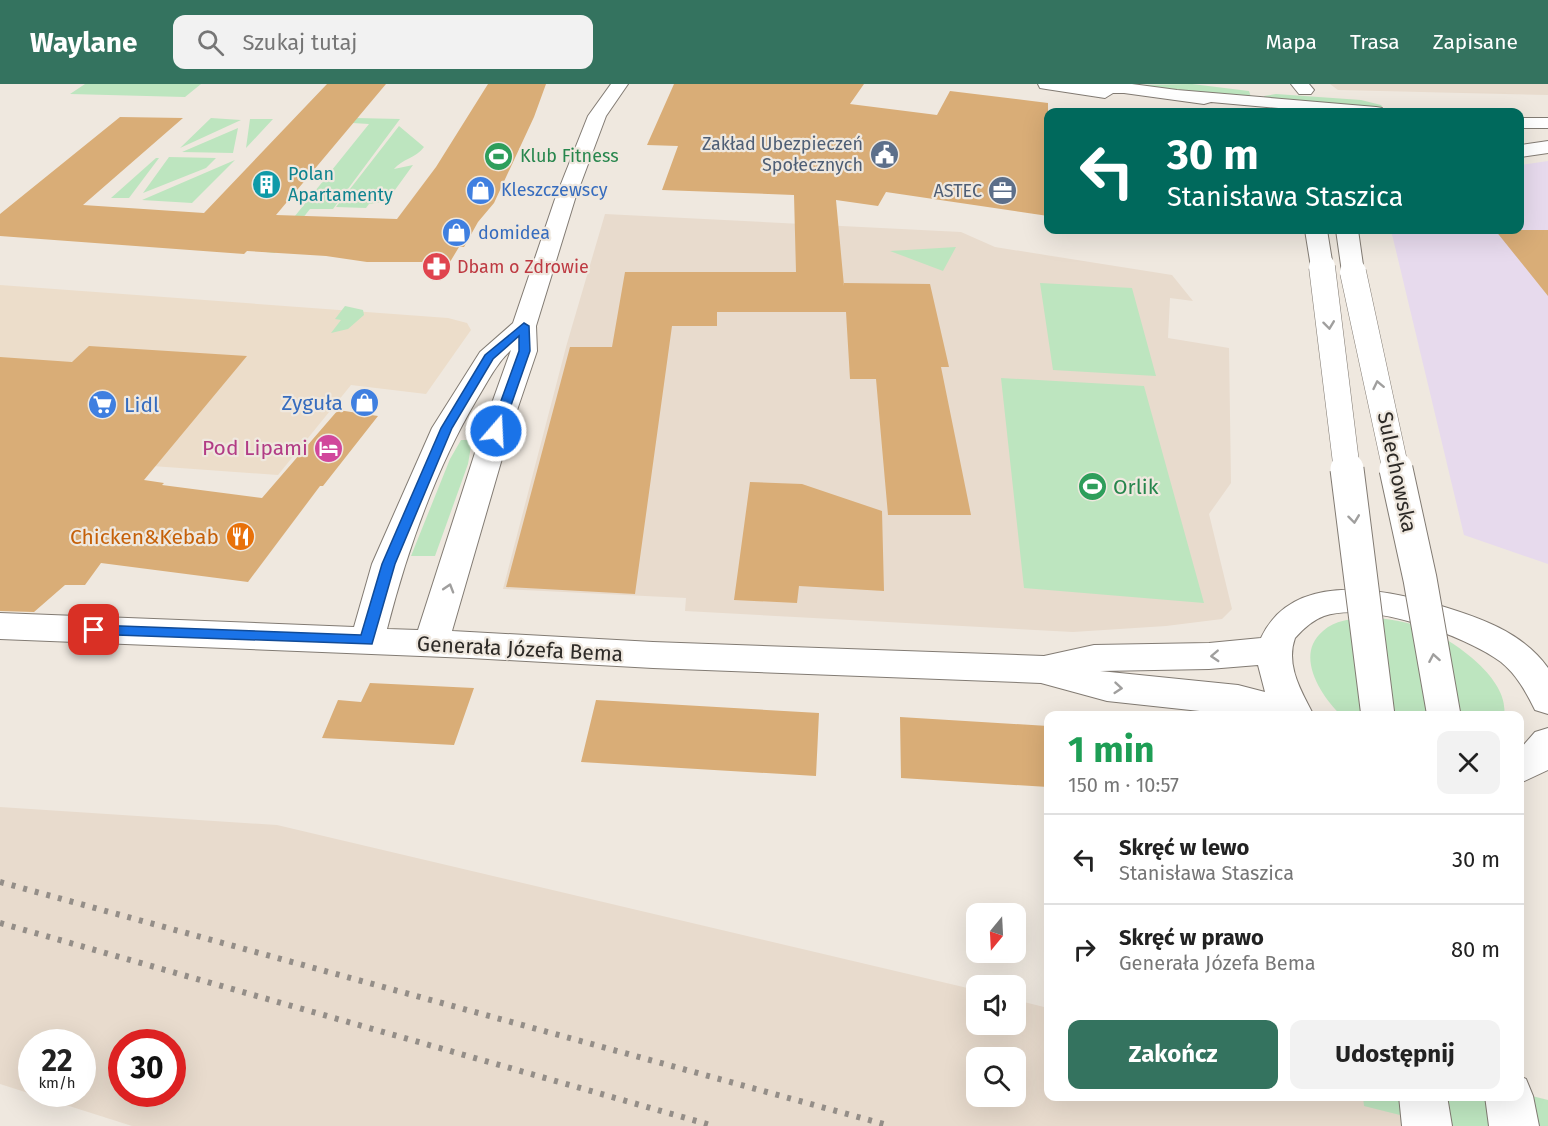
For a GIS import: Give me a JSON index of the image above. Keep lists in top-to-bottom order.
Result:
{
  "streets": {
    "street": ["Sulechowska", "Generała Józefa Bema"]
  },
  "places": {
    "public building": ["Zakład Ubezpieczeń Społecznych"],
    "sports": ["Klub Fitness", "Orlik"],
    "building": ["Polan Apartamenty"],
    "shop": ["Kleszczewscy", "domidea", "Zyguła"],
    "office": ["ASTEC"],
    "pharmacy": ["Dbam o Zdrowie"],
    "supermarket": ["Lidl"],
    "hotel": ["Pod Lipami"],
    "restaurant": ["Chicken&Kebab"]
  },
  "north": "bottom",
  "page": {
    "header": "Waylane",
    "search": "Szukaj tutaj",
    "nav": ["Mapa", "Trasa", "Zapisane"],
    "turn": ["30 m", "Stanisława Staszica"],
    "heading": ["1 min", "150 m · 10:57"],
    "list": [
      {
        "name": "Skręć w lewo",
        "note": "Stanisława Staszica",
        "value": "30 m"
      },
      {
        "name": "Skręć w prawo",
        "note": "Generała Józefa Bema",
        "value": "80 m"
      }
    ],
    "buttons": ["Zakończ", "Udostępnij"],
    "speed": "22 km/h",
    "limit": "30"
  }
}
